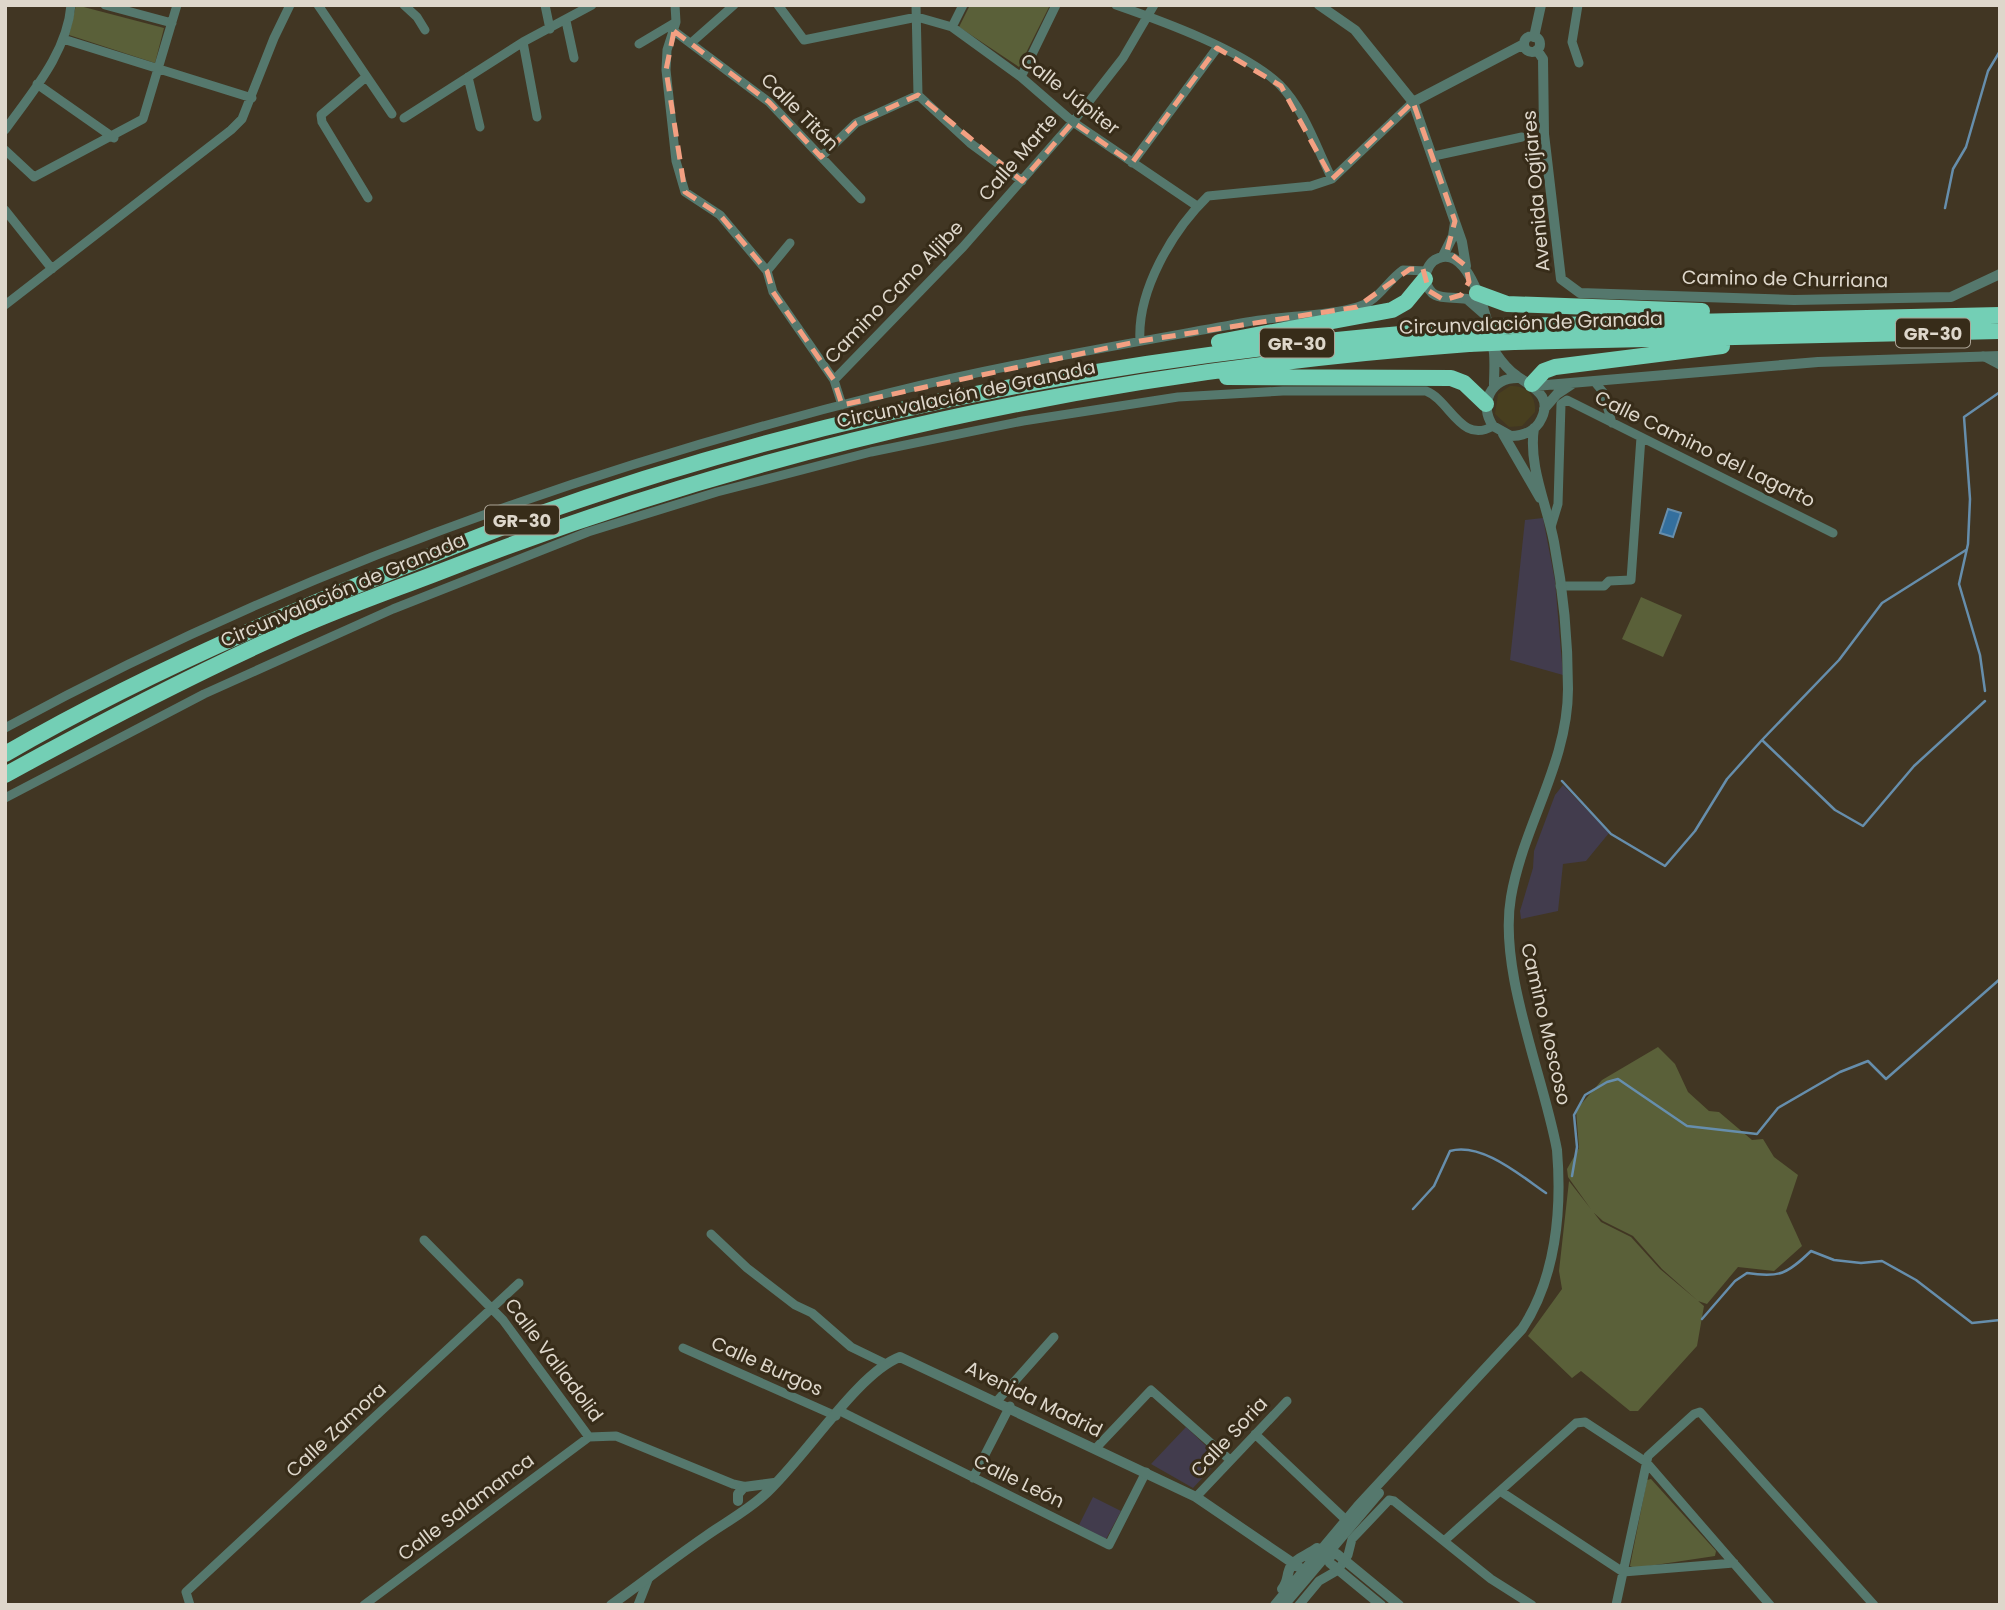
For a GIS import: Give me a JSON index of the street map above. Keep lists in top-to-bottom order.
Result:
{
  "streets": {
    "highway": ["Circunvalación de Granada", "GR-30"],
    "street": [
      "Calle Júpiter",
      "Calle Titán",
      "Calle Marte",
      "Avenida Ogíjares",
      "Camino de Churriana",
      "Camino Cano Aljibe",
      "Calle Camino del Lagarto",
      "Camino Moscoso",
      "Calle Valladolid",
      "Calle Burgos",
      "Avenida Madrid",
      "Calle Zamora",
      "Calle Soria",
      "Calle León",
      "Calle Salamanca"
    ]
  },
  "crossings": [
    ["Calle Júpiter", "Calle Marte"],
    ["Calle Marte", "Camino Cano Aljibe"],
    ["Avenida Ogíjares", "Camino de Churriana"],
    ["Calle Camino del Lagarto", "Camino Moscoso"],
    ["Camino Moscoso", "Avenida Madrid"],
    ["Calle Valladolid", "Calle Zamora"],
    ["Calle Valladolid", "Calle Salamanca"],
    ["Calle Burgos", "Calle León"],
    ["Avenida Madrid", "Calle Soria"],
    ["Avenida Madrid", "Calle León"]
  ]
}
